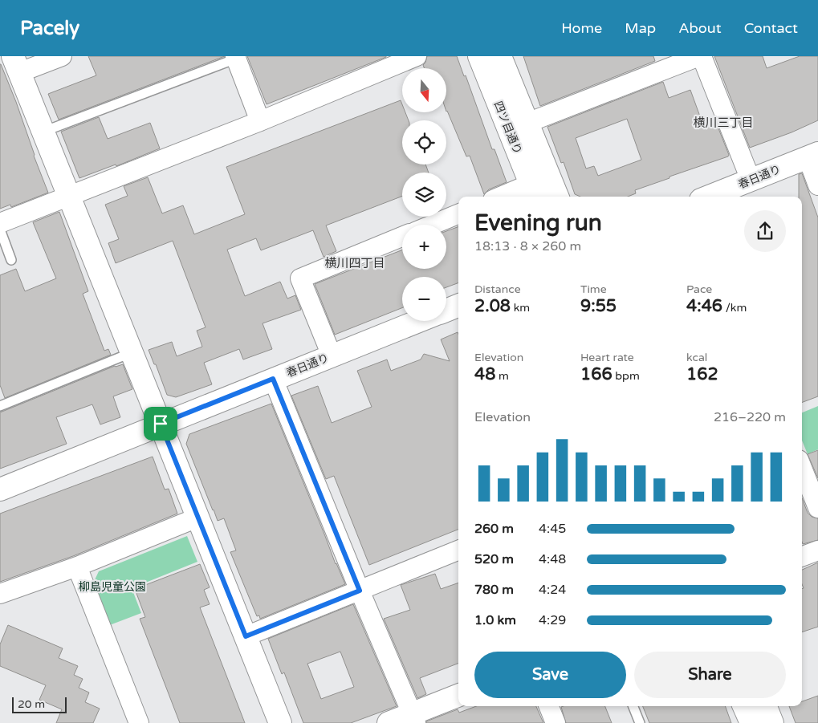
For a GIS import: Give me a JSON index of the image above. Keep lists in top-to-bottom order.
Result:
{
  "streets": {
    "street": ["四ツ目通り", "春日通り"]
  },
  "districts": ["横川三丁目", "横川四丁目"],
  "parks": ["柳島児童公園"],
  "scale_bar": "20 m",
  "north": "bottom",
  "page": {
    "header": "Pacely",
    "nav": [
      "Home",
      "Map",
      "About",
      "Contact"
    ],
    "map_buttons": ["+", "−"],
    "heading": ["Evening run", "18:13 · 8 × 260 m"],
    "stats": [
      ["Distance", "2.08 km"],
      ["Time", "9:55"],
      ["Pace", "4:46 /km"],
      ["Elevation", "48 m"],
      ["Heart rate", "166 bpm"],
      ["kcal", "162"]
    ],
    "chart": ["Elevation", "216–220 m"],
    "list": [
      {
        "name": "260 m",
        "note": "4:45"
      },
      {
        "name": "520 m",
        "note": "4:48"
      },
      {
        "name": "780 m",
        "note": "4:24"
      },
      {
        "name": "1.0 km",
        "note": "4:29"
      }
    ],
    "buttons": ["Save", "Share"],
    "scale": "20 m"
  }
}
